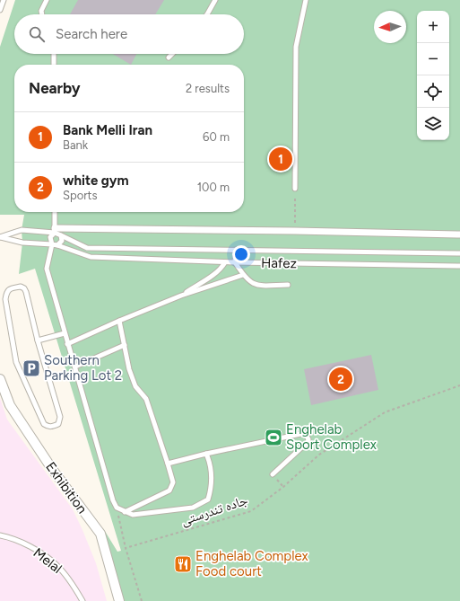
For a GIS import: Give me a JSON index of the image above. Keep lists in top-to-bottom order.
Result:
{
  "streets": {
    "street": ["Exhibition"],
    "lane": ["Hafez", "Melal"],
    "path": ["جاده تندرستی"]
  },
  "places": {
    "parking": ["Southern Parking Lot 2"],
    "sports": ["Enghelab Sport Complex"],
    "restaurant": ["Enghelab Complex Food court"]
  },
  "north": "left",
  "page": {
    "map_buttons": ["+", "−"],
    "search": "Search here",
    "heading": ["Nearby", "2 results"],
    "list": [
      {
        "mark": "1",
        "name": "Bank Melli Iran",
        "note": "Bank",
        "value": "60 m"
      },
      {
        "mark": "2",
        "name": "white gym",
        "note": "Sports",
        "value": "100 m"
      }
    ],
    "pins": ["1", "2"]
  }
}
